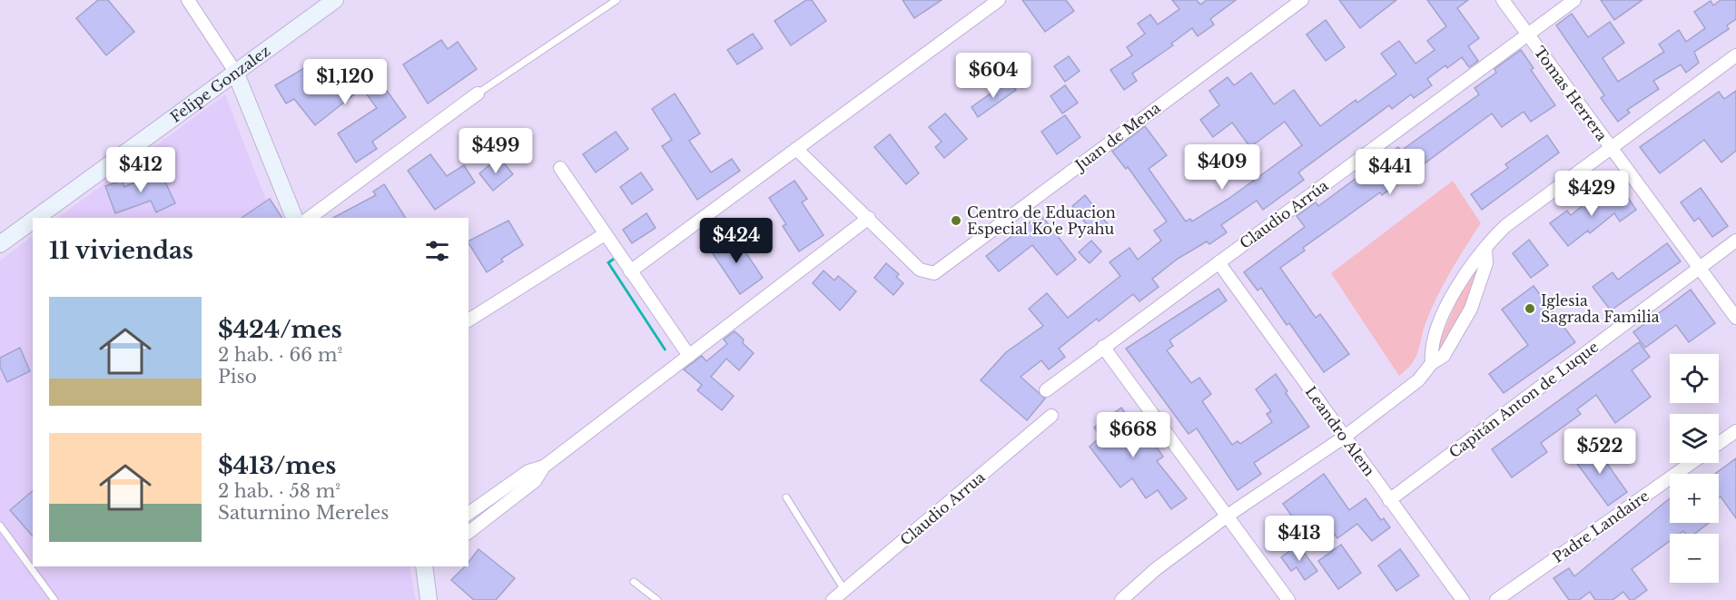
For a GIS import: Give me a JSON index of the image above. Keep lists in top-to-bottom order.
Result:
{
  "streets": {
    "street": [
      "Felipe Gonzalez",
      "Tomas Herrera",
      "Juan de Mena",
      "Claudio Arrúa",
      "Capitán Anton de Luque",
      "Leandro Alem",
      "Claudio Arrua",
      "Padre Landaire"
    ]
  },
  "crossings": [
    ["Tomas Herrera", "Claudio Arrúa"],
    ["Tomas Herrera", "Capitán Anton de Luque"],
    ["Claudio Arrúa", "Leandro Alem"],
    ["Capitán Anton de Luque", "Leandro Alem"]
  ],
  "places": ["Centro de Eduacion Especial Ko'e Pyahu", "Iglesia Sagrada Familia"],
  "page": {
    "price": [
      "$604",
      "$1,120",
      "$499",
      "$409",
      "$412",
      "$441",
      "$429",
      "$424",
      "$668",
      "$522",
      "$413"
    ],
    "heading": "11 viviendas",
    "list": [
      {
        "name": "$424/mes",
        "note": "2 hab. · 66 m² · Piso"
      },
      {
        "name": "$413/mes",
        "note": "2 hab. · 58 m² · Saturnino Mereles"
      }
    ],
    "map_buttons": ["+", "−"]
  }
}
